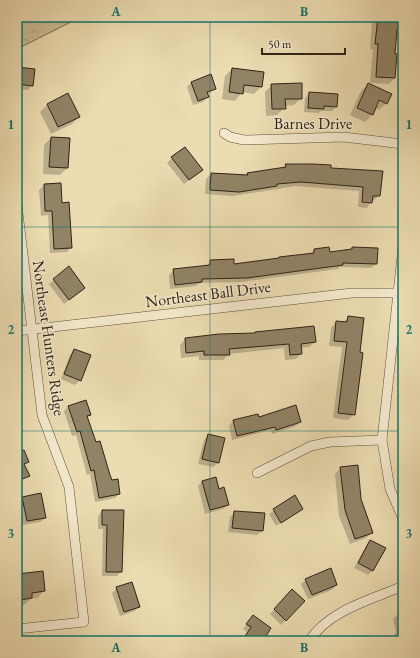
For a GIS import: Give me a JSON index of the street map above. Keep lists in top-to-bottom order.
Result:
{
  "streets": {
    "street": ["Barnes Drive", "Northeast Ball Drive", "Northeast Hunters Ridge"]
  },
  "crossings": [
    ["Northeast Ball Drive", "Northeast Hunters Ridge"]
  ],
  "scale_bar": "50 m",
  "grid": {
    "columns": ["A", "B"],
    "rows": ["1", "2", "3"]
  }
}
